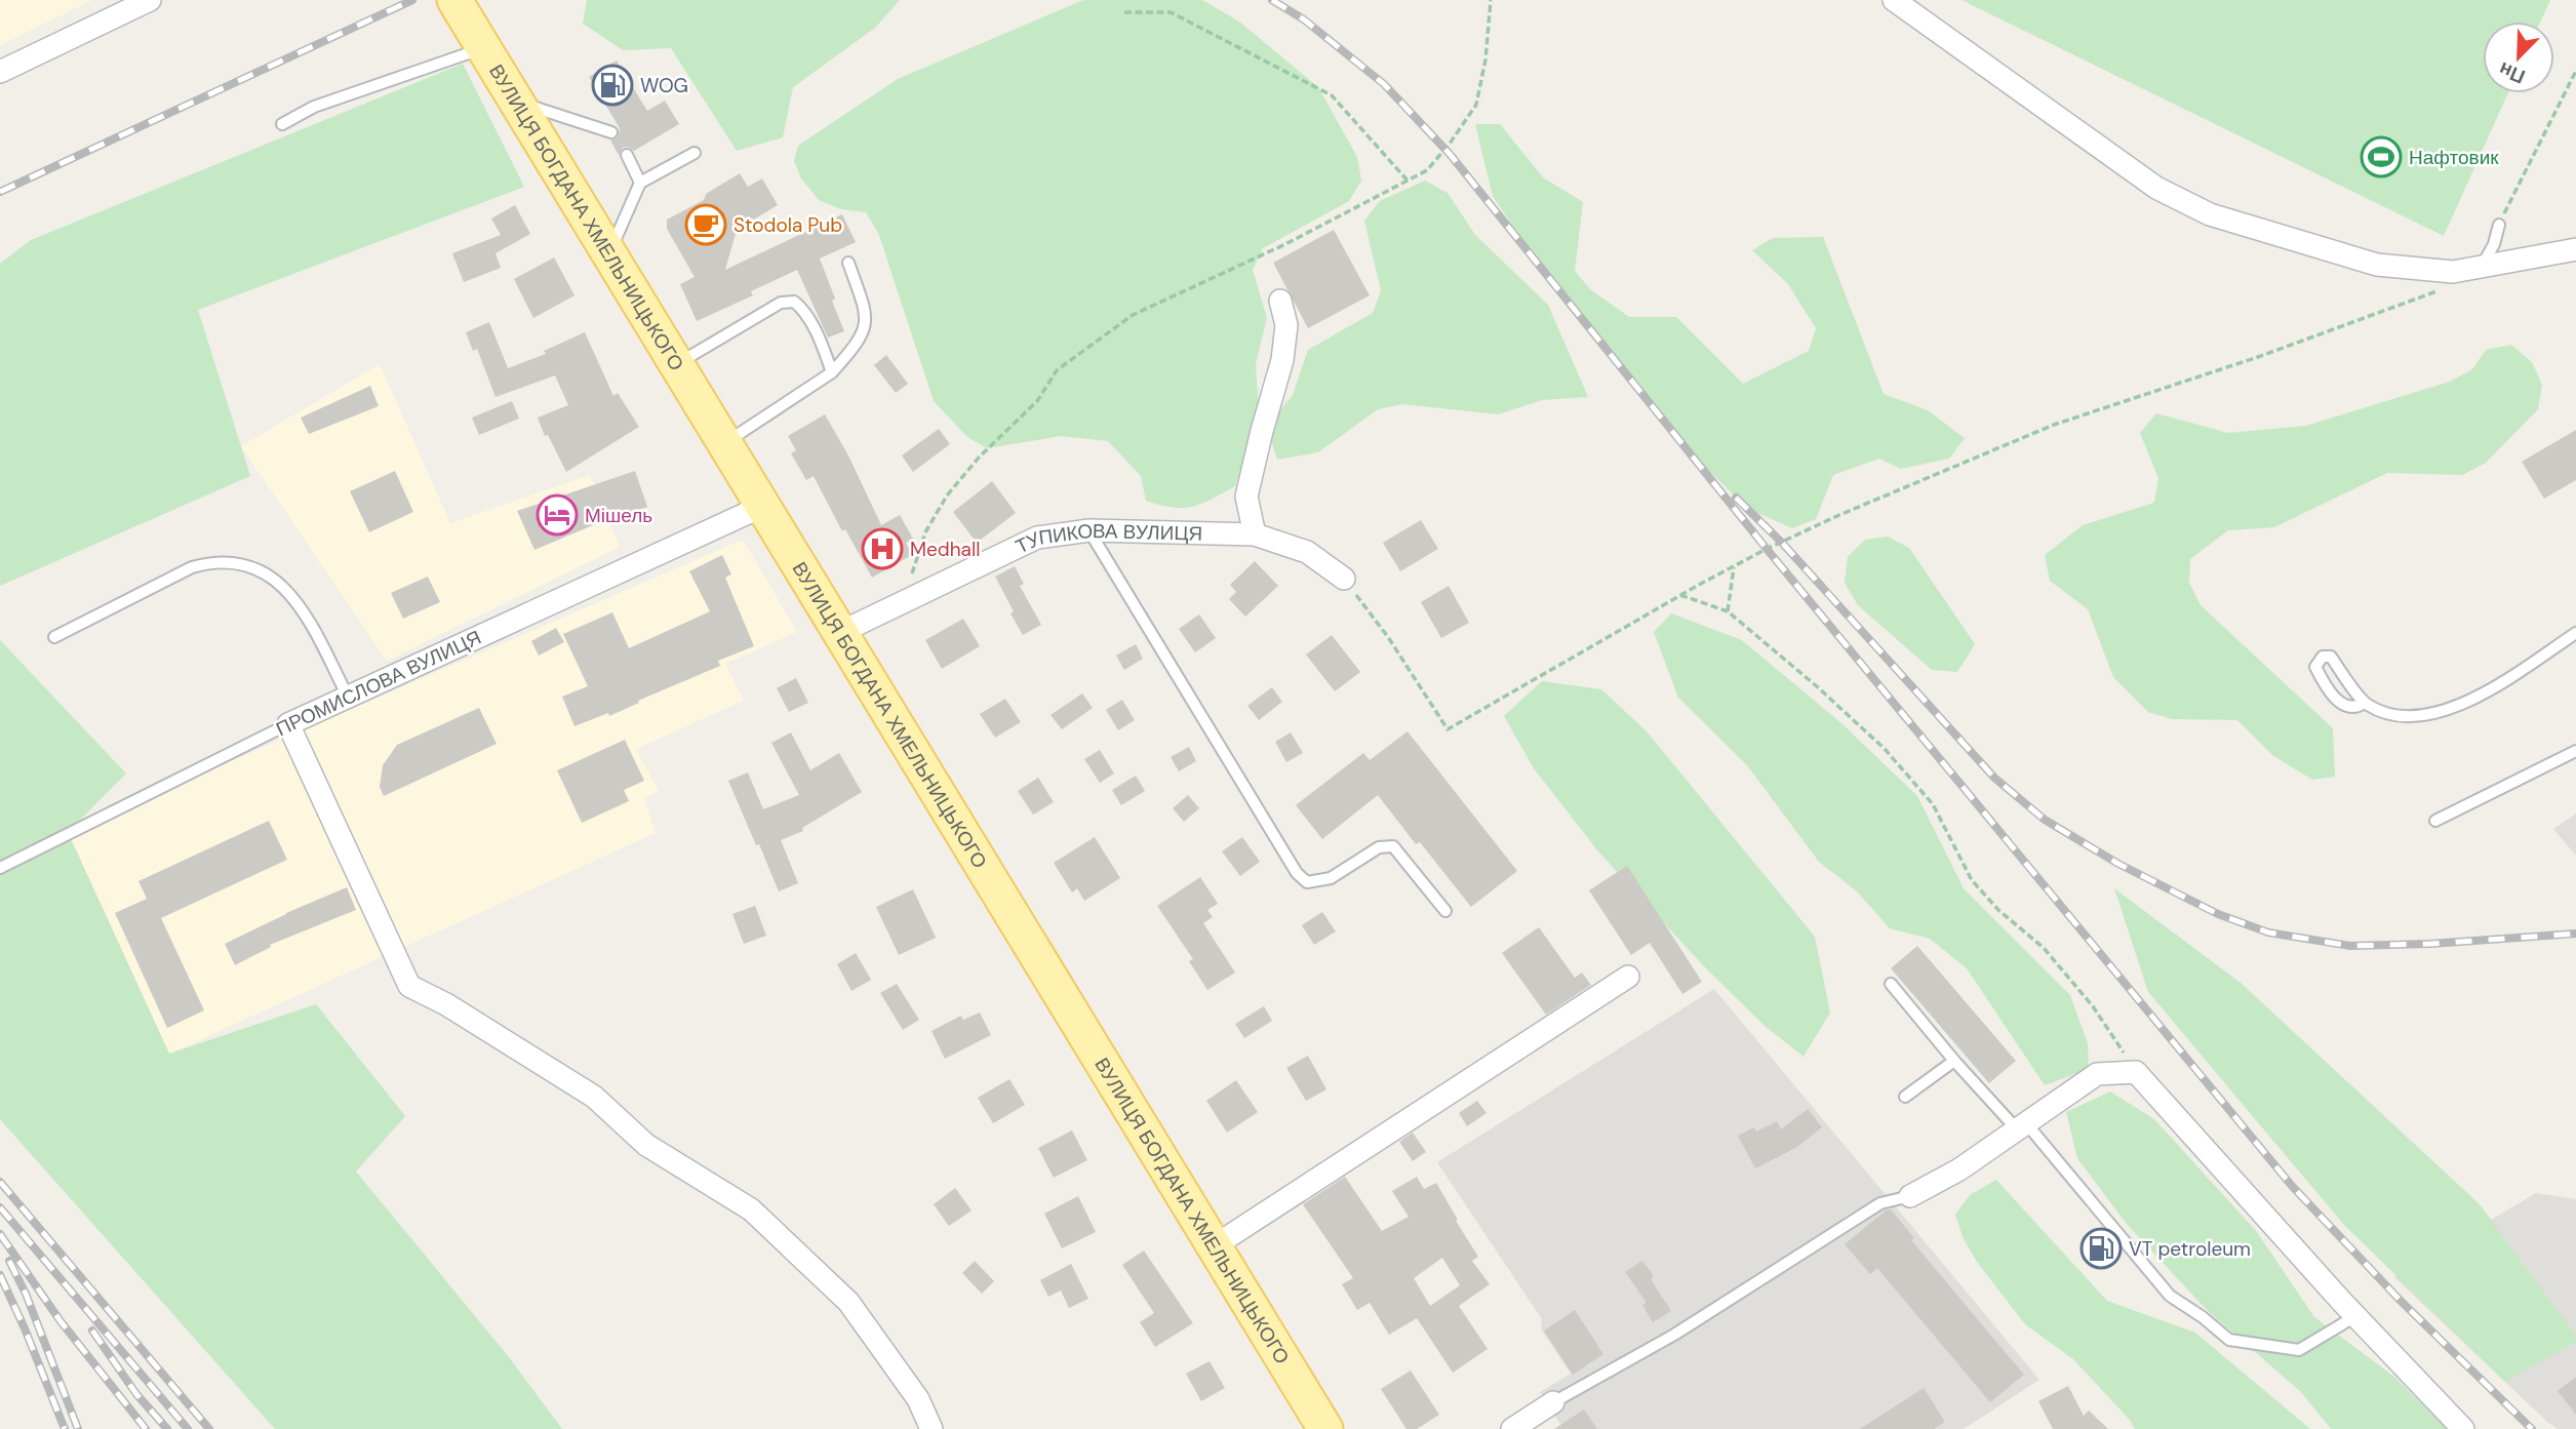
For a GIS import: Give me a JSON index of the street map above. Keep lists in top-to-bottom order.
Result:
{
  "streets": {
    "main road": ["ВУЛИЦЯ БОГДАНА ХМЕЛЬНИЦЬКОГО"],
    "street": ["ТУПИКОВА ВУЛИЦЯ", "ПРОМИСЛОВА ВУЛИЦЯ"]
  },
  "crossings": [
    ["ВУЛИЦЯ БОГДАНА ХМЕЛЬНИЦЬКОГО", "ТУПИКОВА ВУЛИЦЯ"],
    ["ВУЛИЦЯ БОГДАНА ХМЕЛЬНИЦЬКОГО", "ПРОМИСЛОВА ВУЛИЦЯ"]
  ],
  "places": {
    "fuel station": ["WOG", "VT petroleum"],
    "sports": ["Нафтовик"],
    "cafe": ["Stodola Pub"],
    "hotel": ["Мішель"],
    "hospital": ["Medhall"]
  },
  "north": "bottom left"
}
